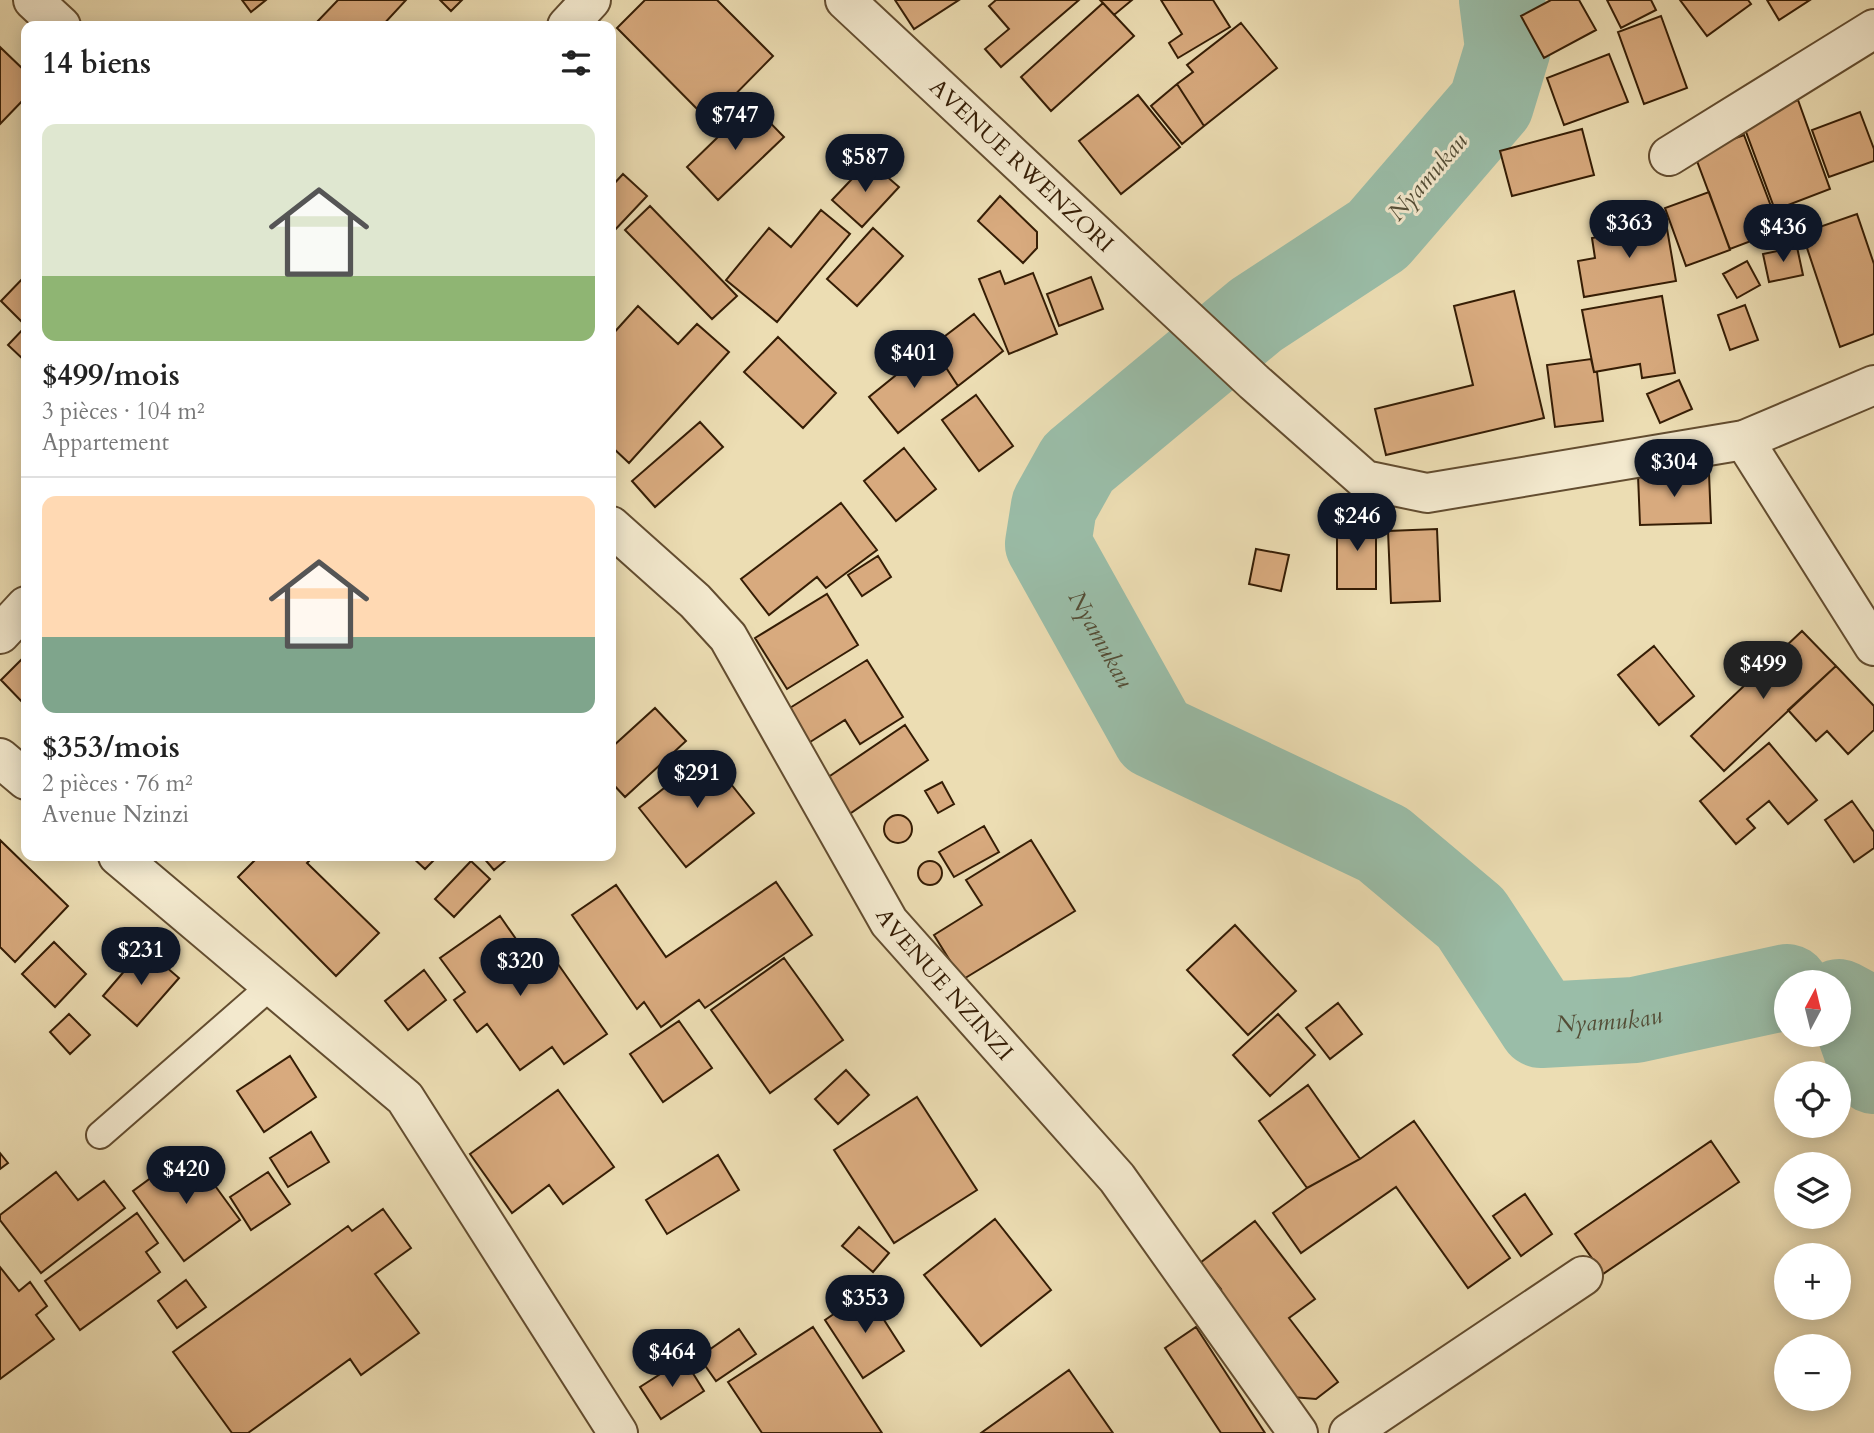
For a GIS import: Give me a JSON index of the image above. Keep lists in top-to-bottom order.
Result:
{
  "streets": {
    "street": ["AVENUE RWENZORI", "AVENUE NZINZI"]
  },
  "water": ["Nyamukau"],
  "north": "top",
  "page": {
    "heading": "14 biens",
    "price": [
      "$747",
      "$587",
      "$363",
      "$436",
      "$401",
      "$304",
      "$246",
      "$499",
      "$291",
      "$231",
      "$320",
      "$420",
      "$353",
      "$464"
    ],
    "list": [
      {
        "name": "$499/mois",
        "note": "3 pièces · 104 m² · Appartement"
      },
      {
        "name": "$353/mois",
        "note": "2 pièces · 76 m² · Avenue Nzinzi"
      }
    ],
    "map_buttons": ["+", "−"]
  }
}
